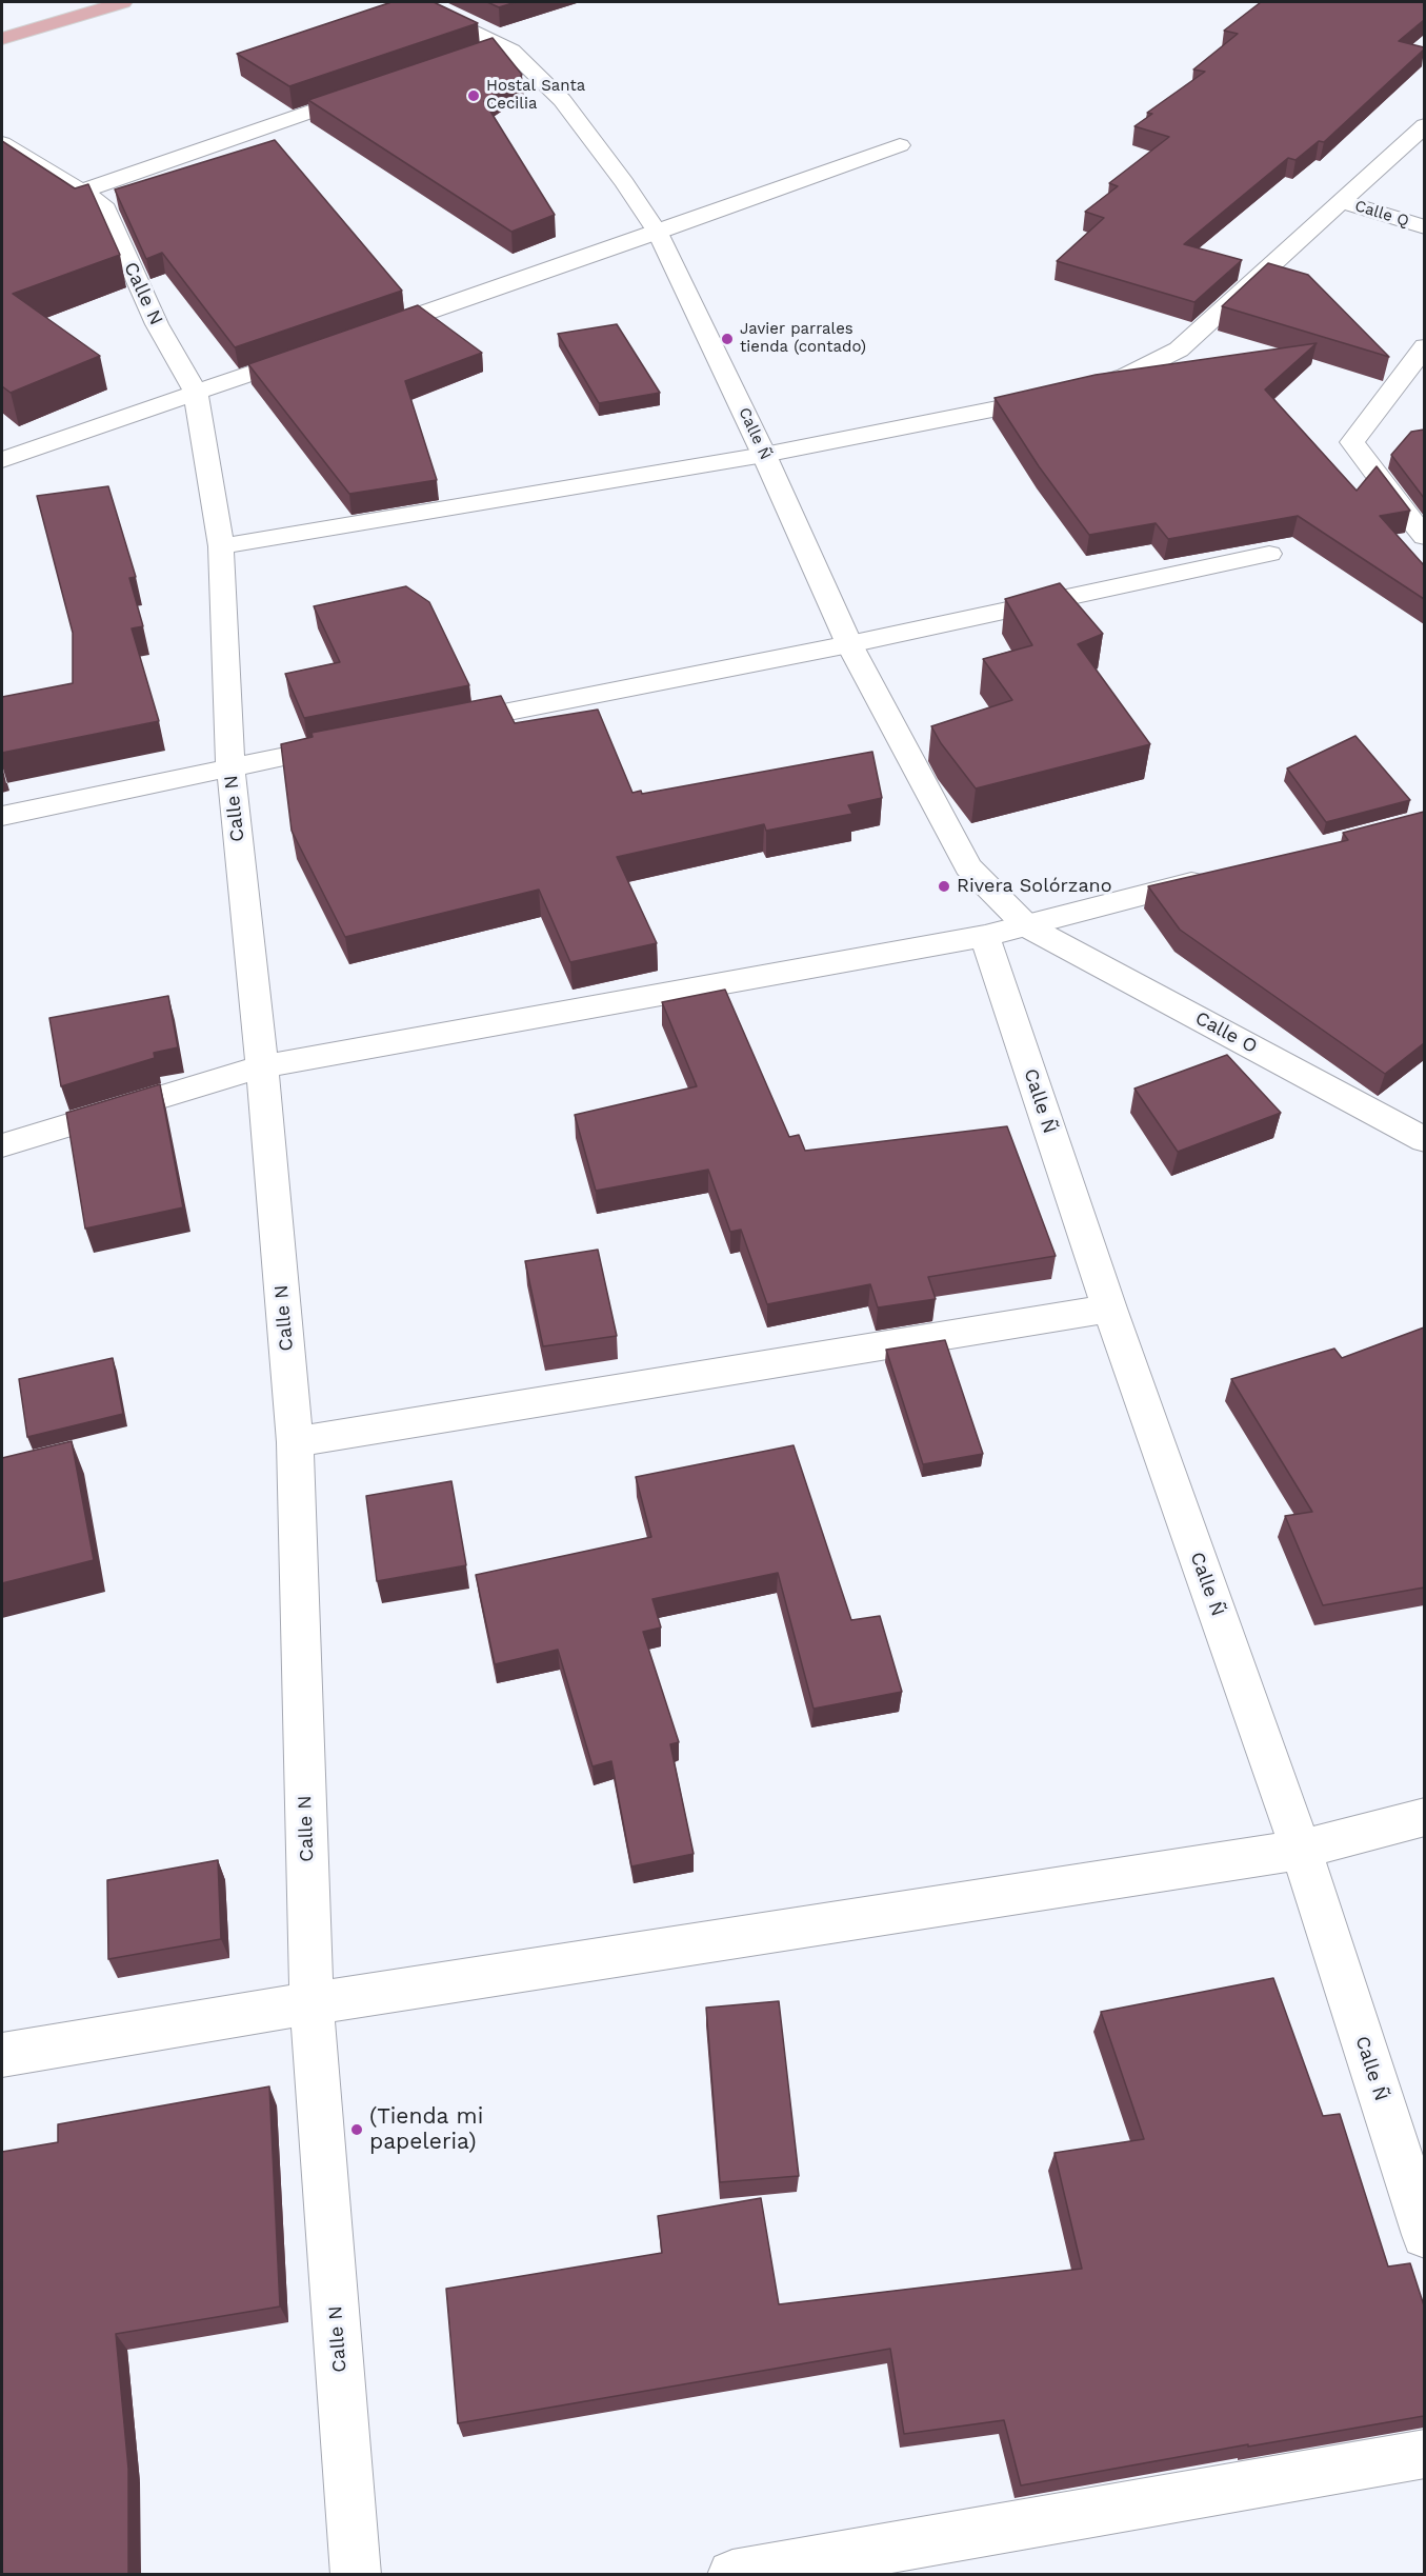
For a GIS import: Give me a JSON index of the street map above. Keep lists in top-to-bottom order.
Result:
{
  "streets": {
    "street": [
      "Calle Q",
      "Calle N",
      "Calle Ñ",
      "Calle O"
    ]
  },
  "crossings": [
    ["Calle Ñ", "Calle O"]
  ],
  "places": [
    "Hostal Santa Cecilia",
    "Javier parrales tienda (contado)",
    "Rivera Solórzano",
    "(Tienda mi papeleria)"
  ]
}
